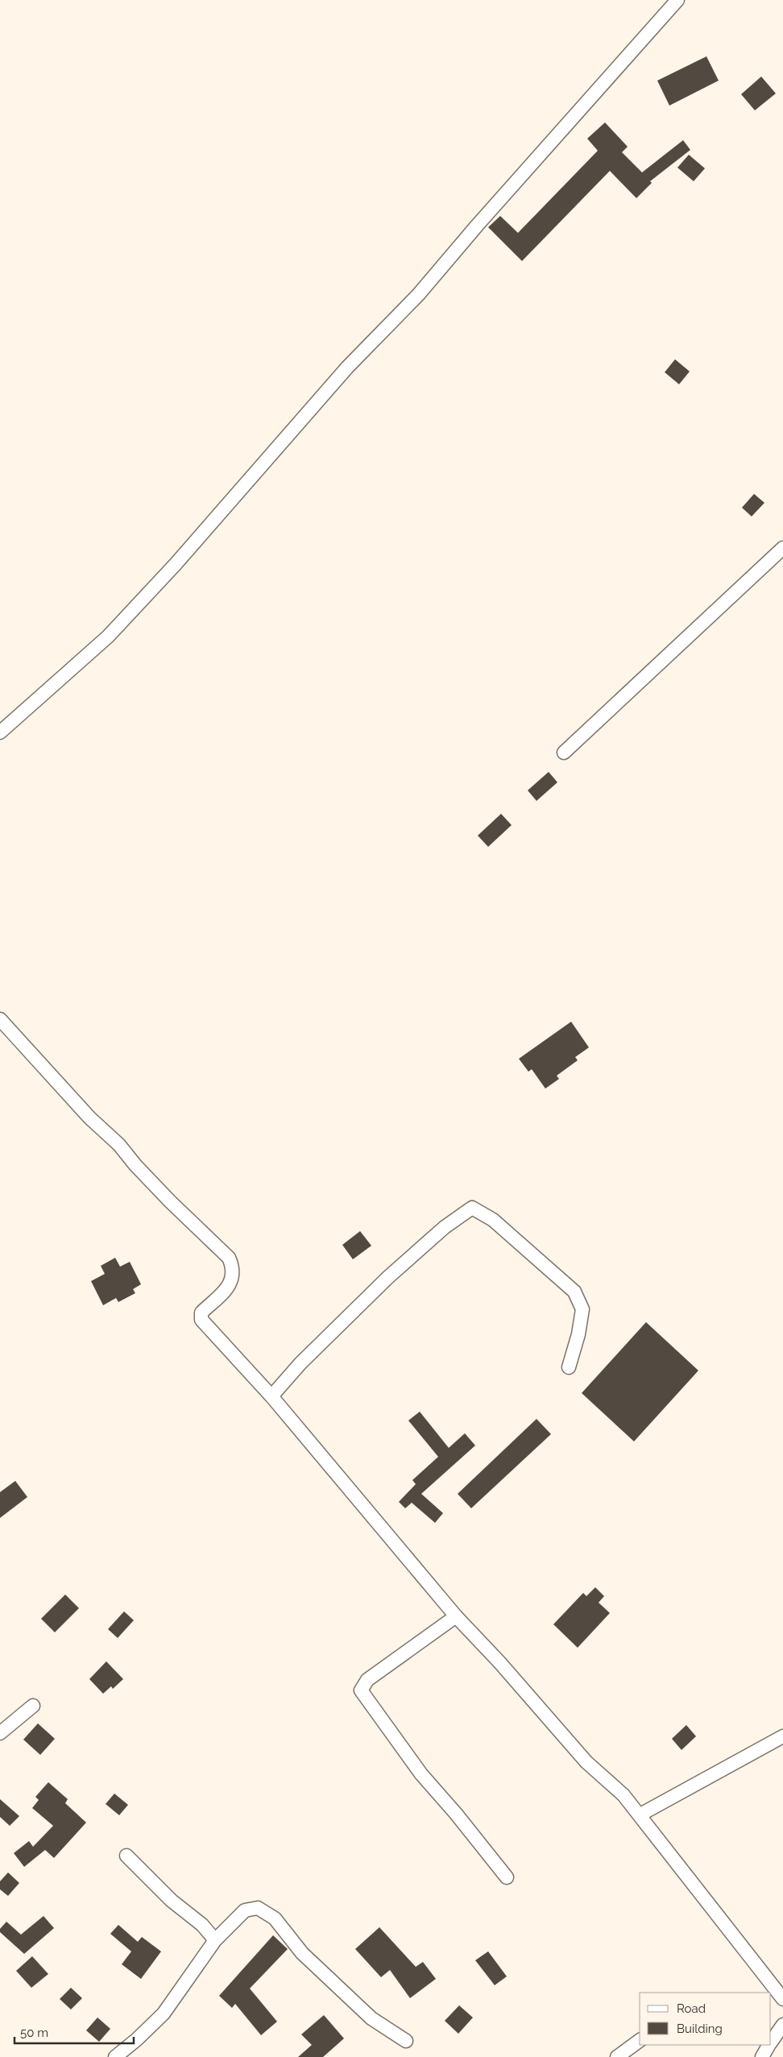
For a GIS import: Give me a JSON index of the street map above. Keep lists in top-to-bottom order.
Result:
{
  "legend": ["Road", "Building"],
  "scale_bar": "50 m"
}
